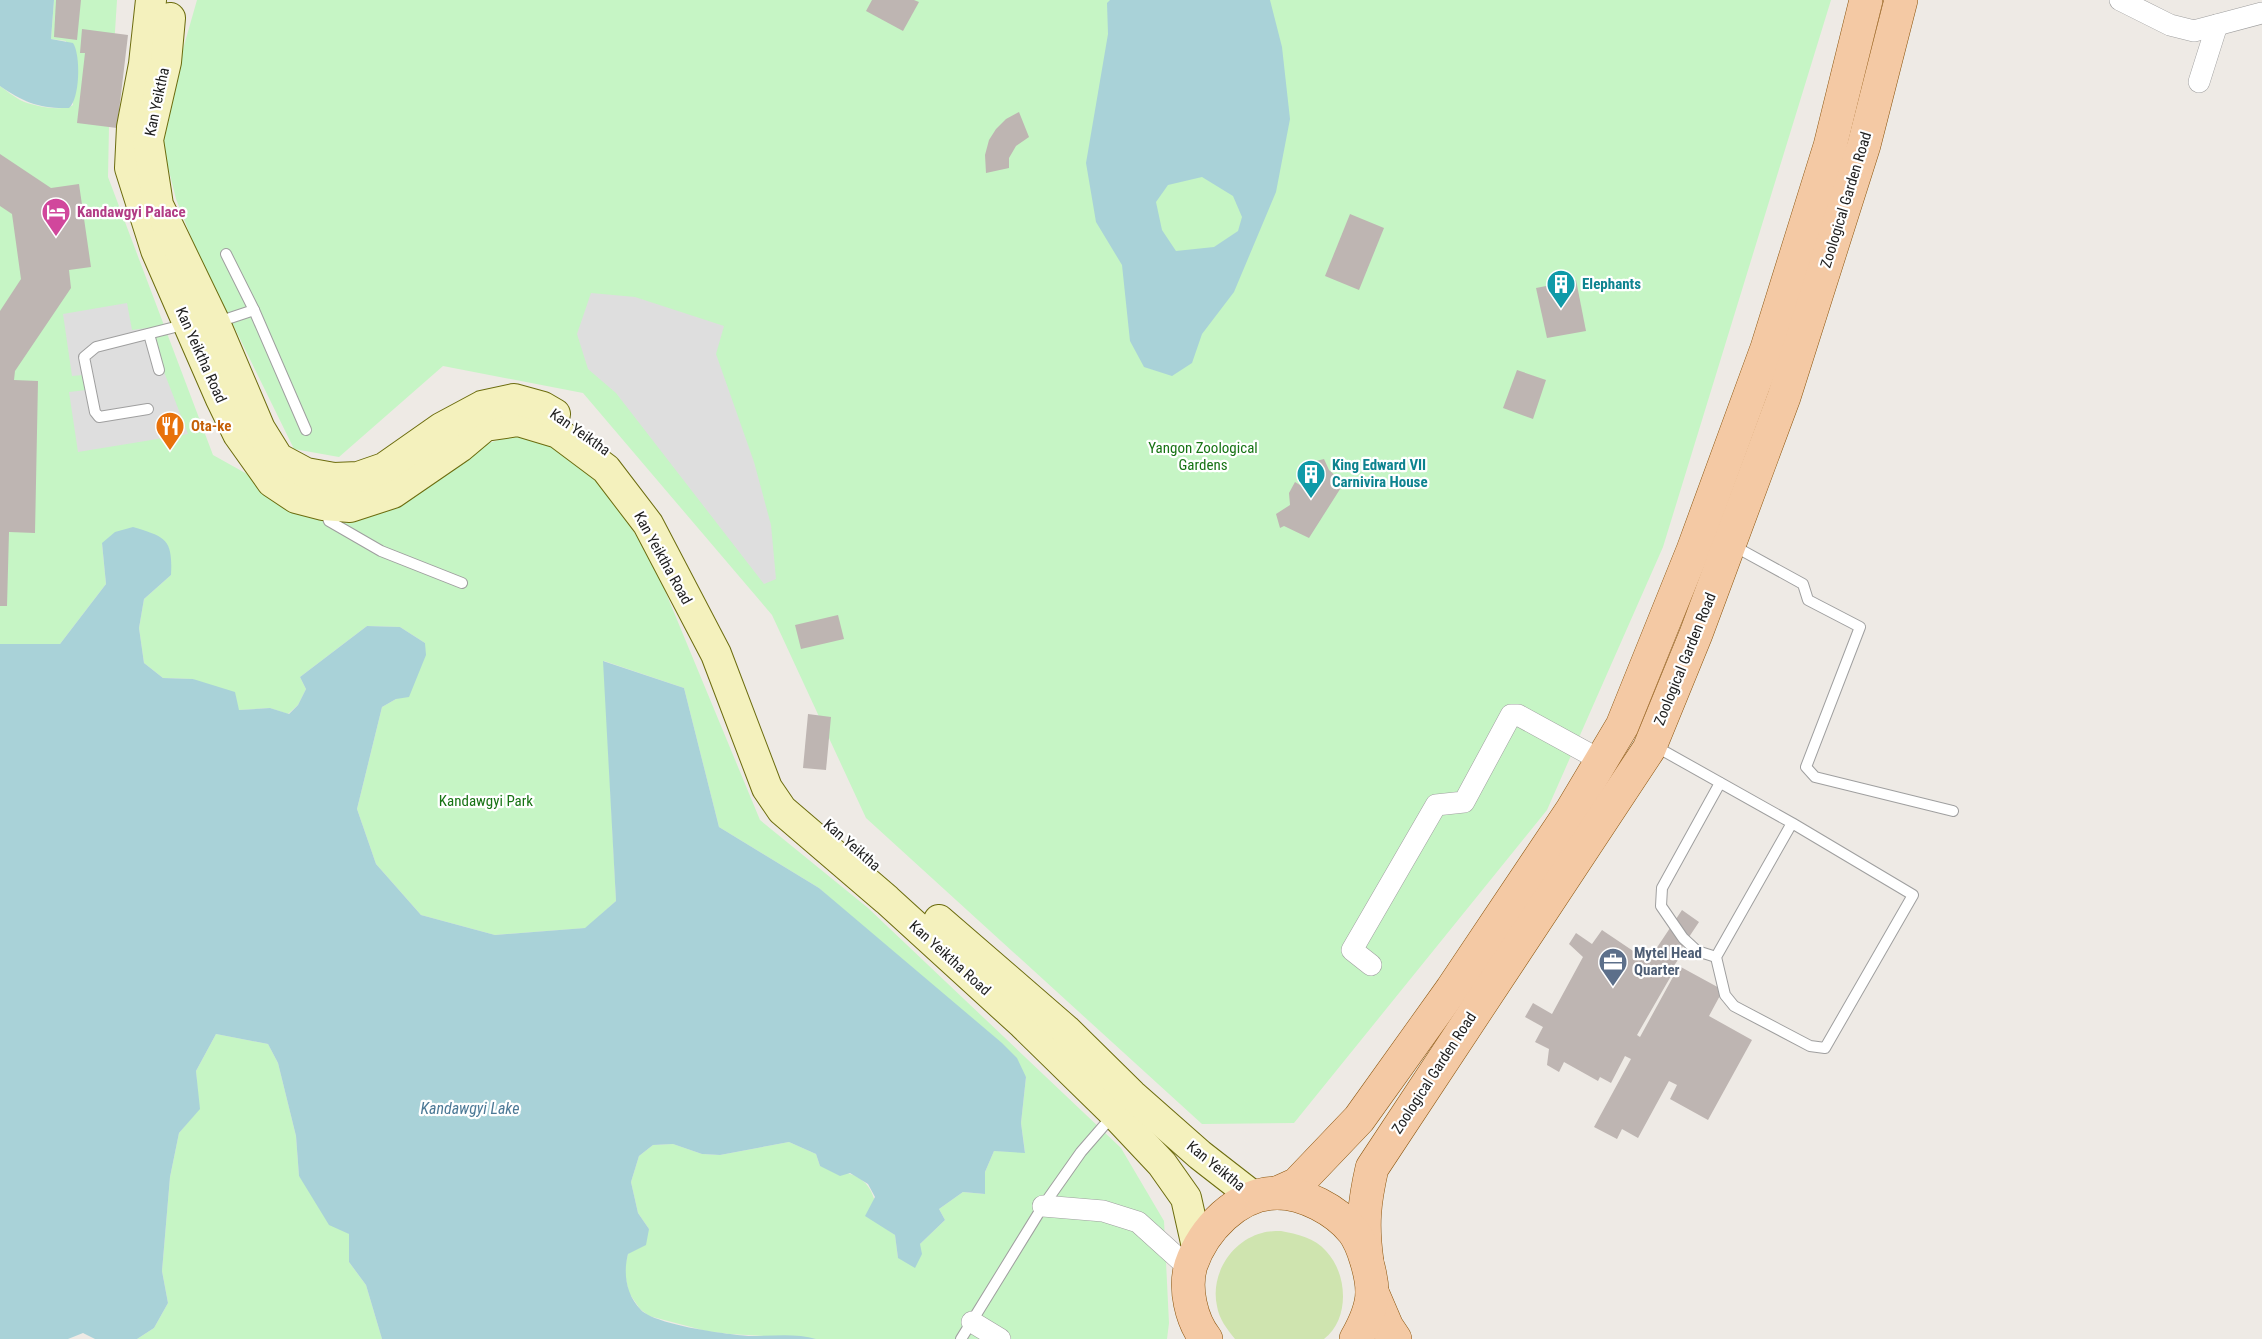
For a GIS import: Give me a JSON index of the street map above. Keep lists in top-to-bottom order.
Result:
{
  "streets": {
    "main road": ["Kan Yeiktha", "Zoological Garden Road", "Kan Yeiktha Road"]
  },
  "crossings": [
    ["Kan Yeiktha", "Zoological Garden Road"],
    ["Kan Yeiktha", "Kan Yeiktha Road"]
  ],
  "water": ["Kandawgyi Lake"],
  "parks": ["Yangon Zoological Gardens", "Kandawgyi Park"],
  "places": {
    "hotel": ["Kandawgyi Palace"],
    "building": ["Elephants", "King Edward VII Carnivira House"],
    "restaurant": ["Ota-ke"],
    "office": ["Mytel Head Quarter"]
  }
}
